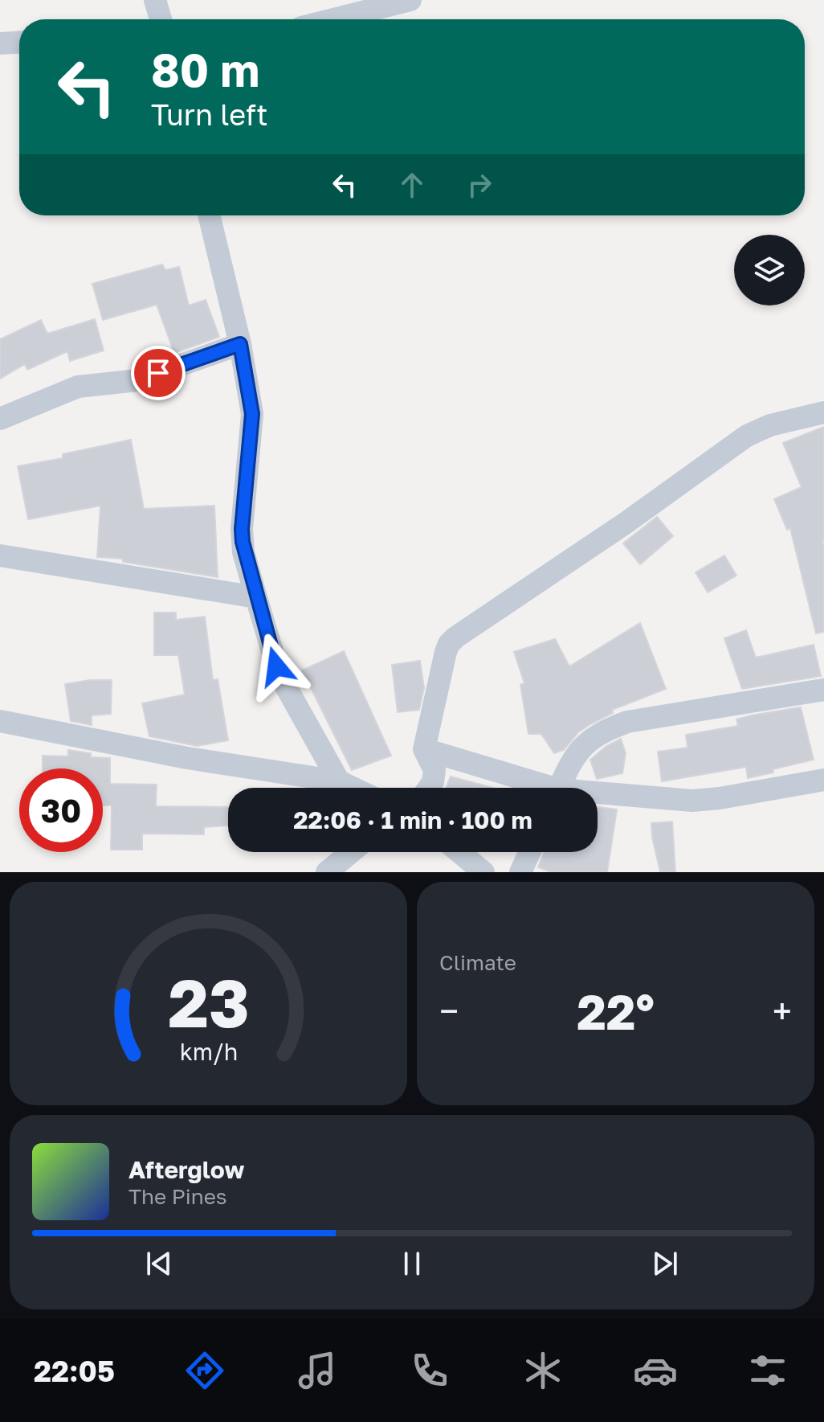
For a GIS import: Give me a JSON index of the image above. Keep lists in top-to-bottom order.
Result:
{
  "page": {
    "turn": ["80 m", "Turn left"],
    "limit": "30",
    "trip": "22:06 · 1 min · 100 m",
    "tile": "Climate",
    "heat": ["−", "22°", "+"],
    "song": ["Afterglow", "The Pines"],
    "tabs": "22:05",
    "gauge": ["23", "km/h"]
  }
}
